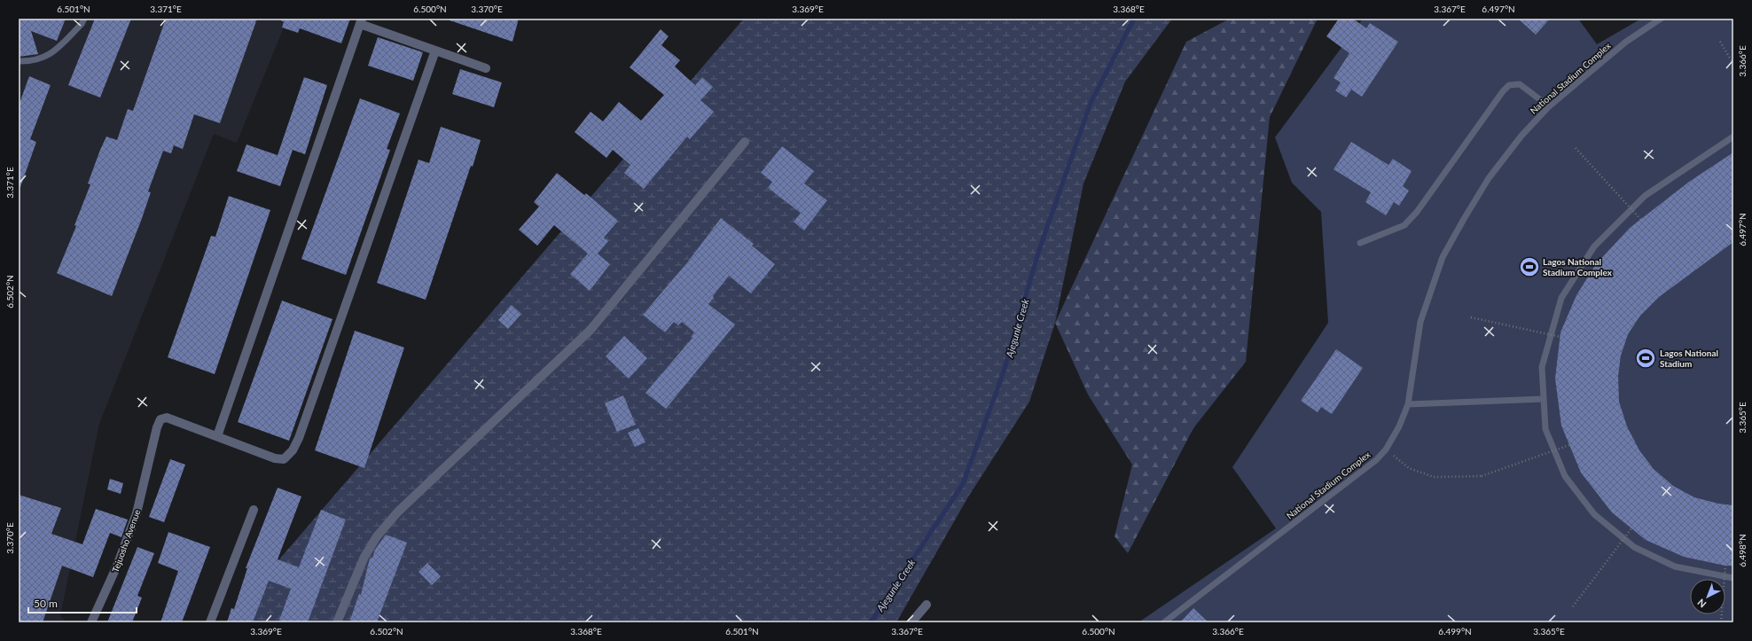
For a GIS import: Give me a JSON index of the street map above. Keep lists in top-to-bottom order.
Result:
{
  "streets": {
    "street": ["Tejuosho Avenue"],
    "lane": ["National Stadium Complex"]
  },
  "water": ["Ajegunle Creek"],
  "places": {
    "sports": ["Lagos National Stadium Complex", "Lagos National Stadium"]
  },
  "scale_bar": "50 m",
  "north": "bottom left",
  "coordinates": [
    "6.501°N",
    "3.371°E",
    "6.500°N",
    "3.370°E",
    "3.369°E",
    "3.368°E",
    "3.367°E",
    "6.497°N",
    "3.366°E",
    "6.502°N",
    "3.365°E",
    "6.498°N",
    "6.499°N"
  ]
}
